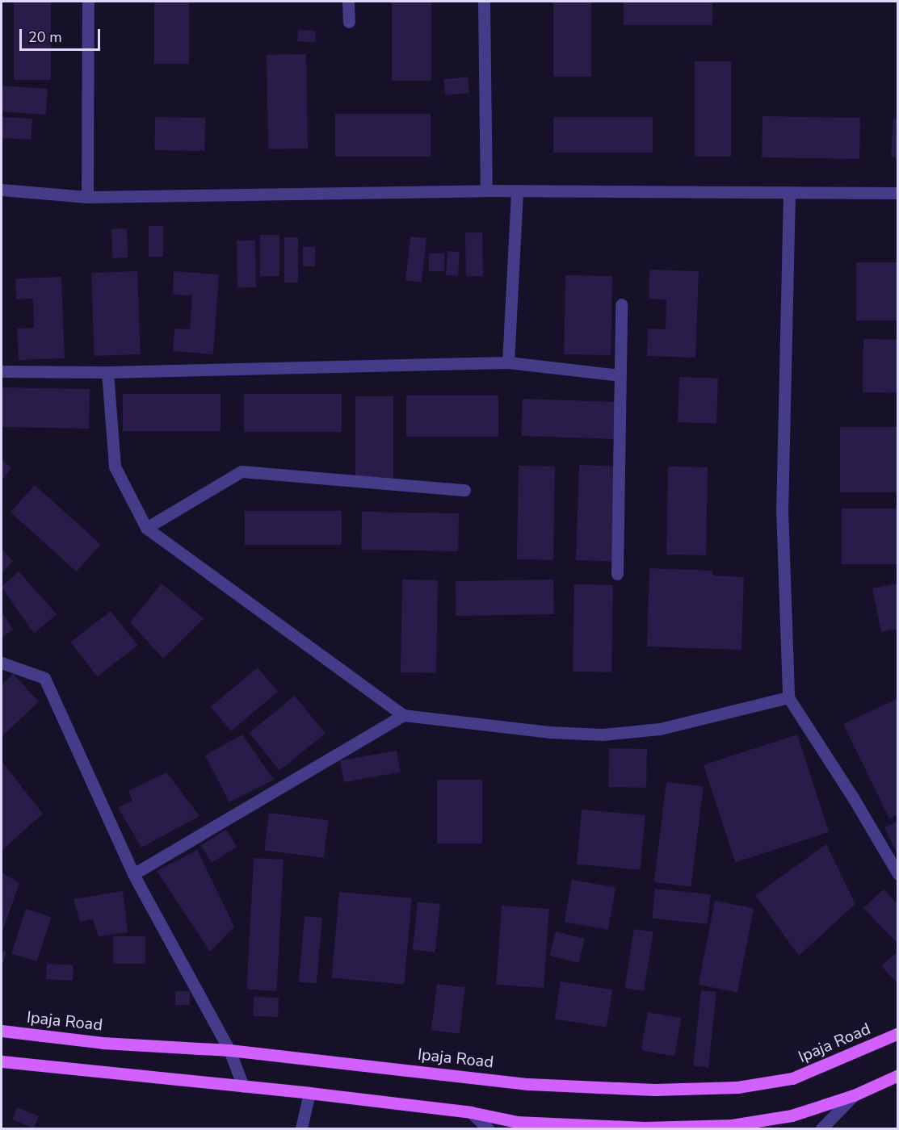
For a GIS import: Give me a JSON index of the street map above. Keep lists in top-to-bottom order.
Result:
{
  "streets": {
    "main road": ["Ipaja Road"]
  },
  "scale_bar": "20 m"
}
